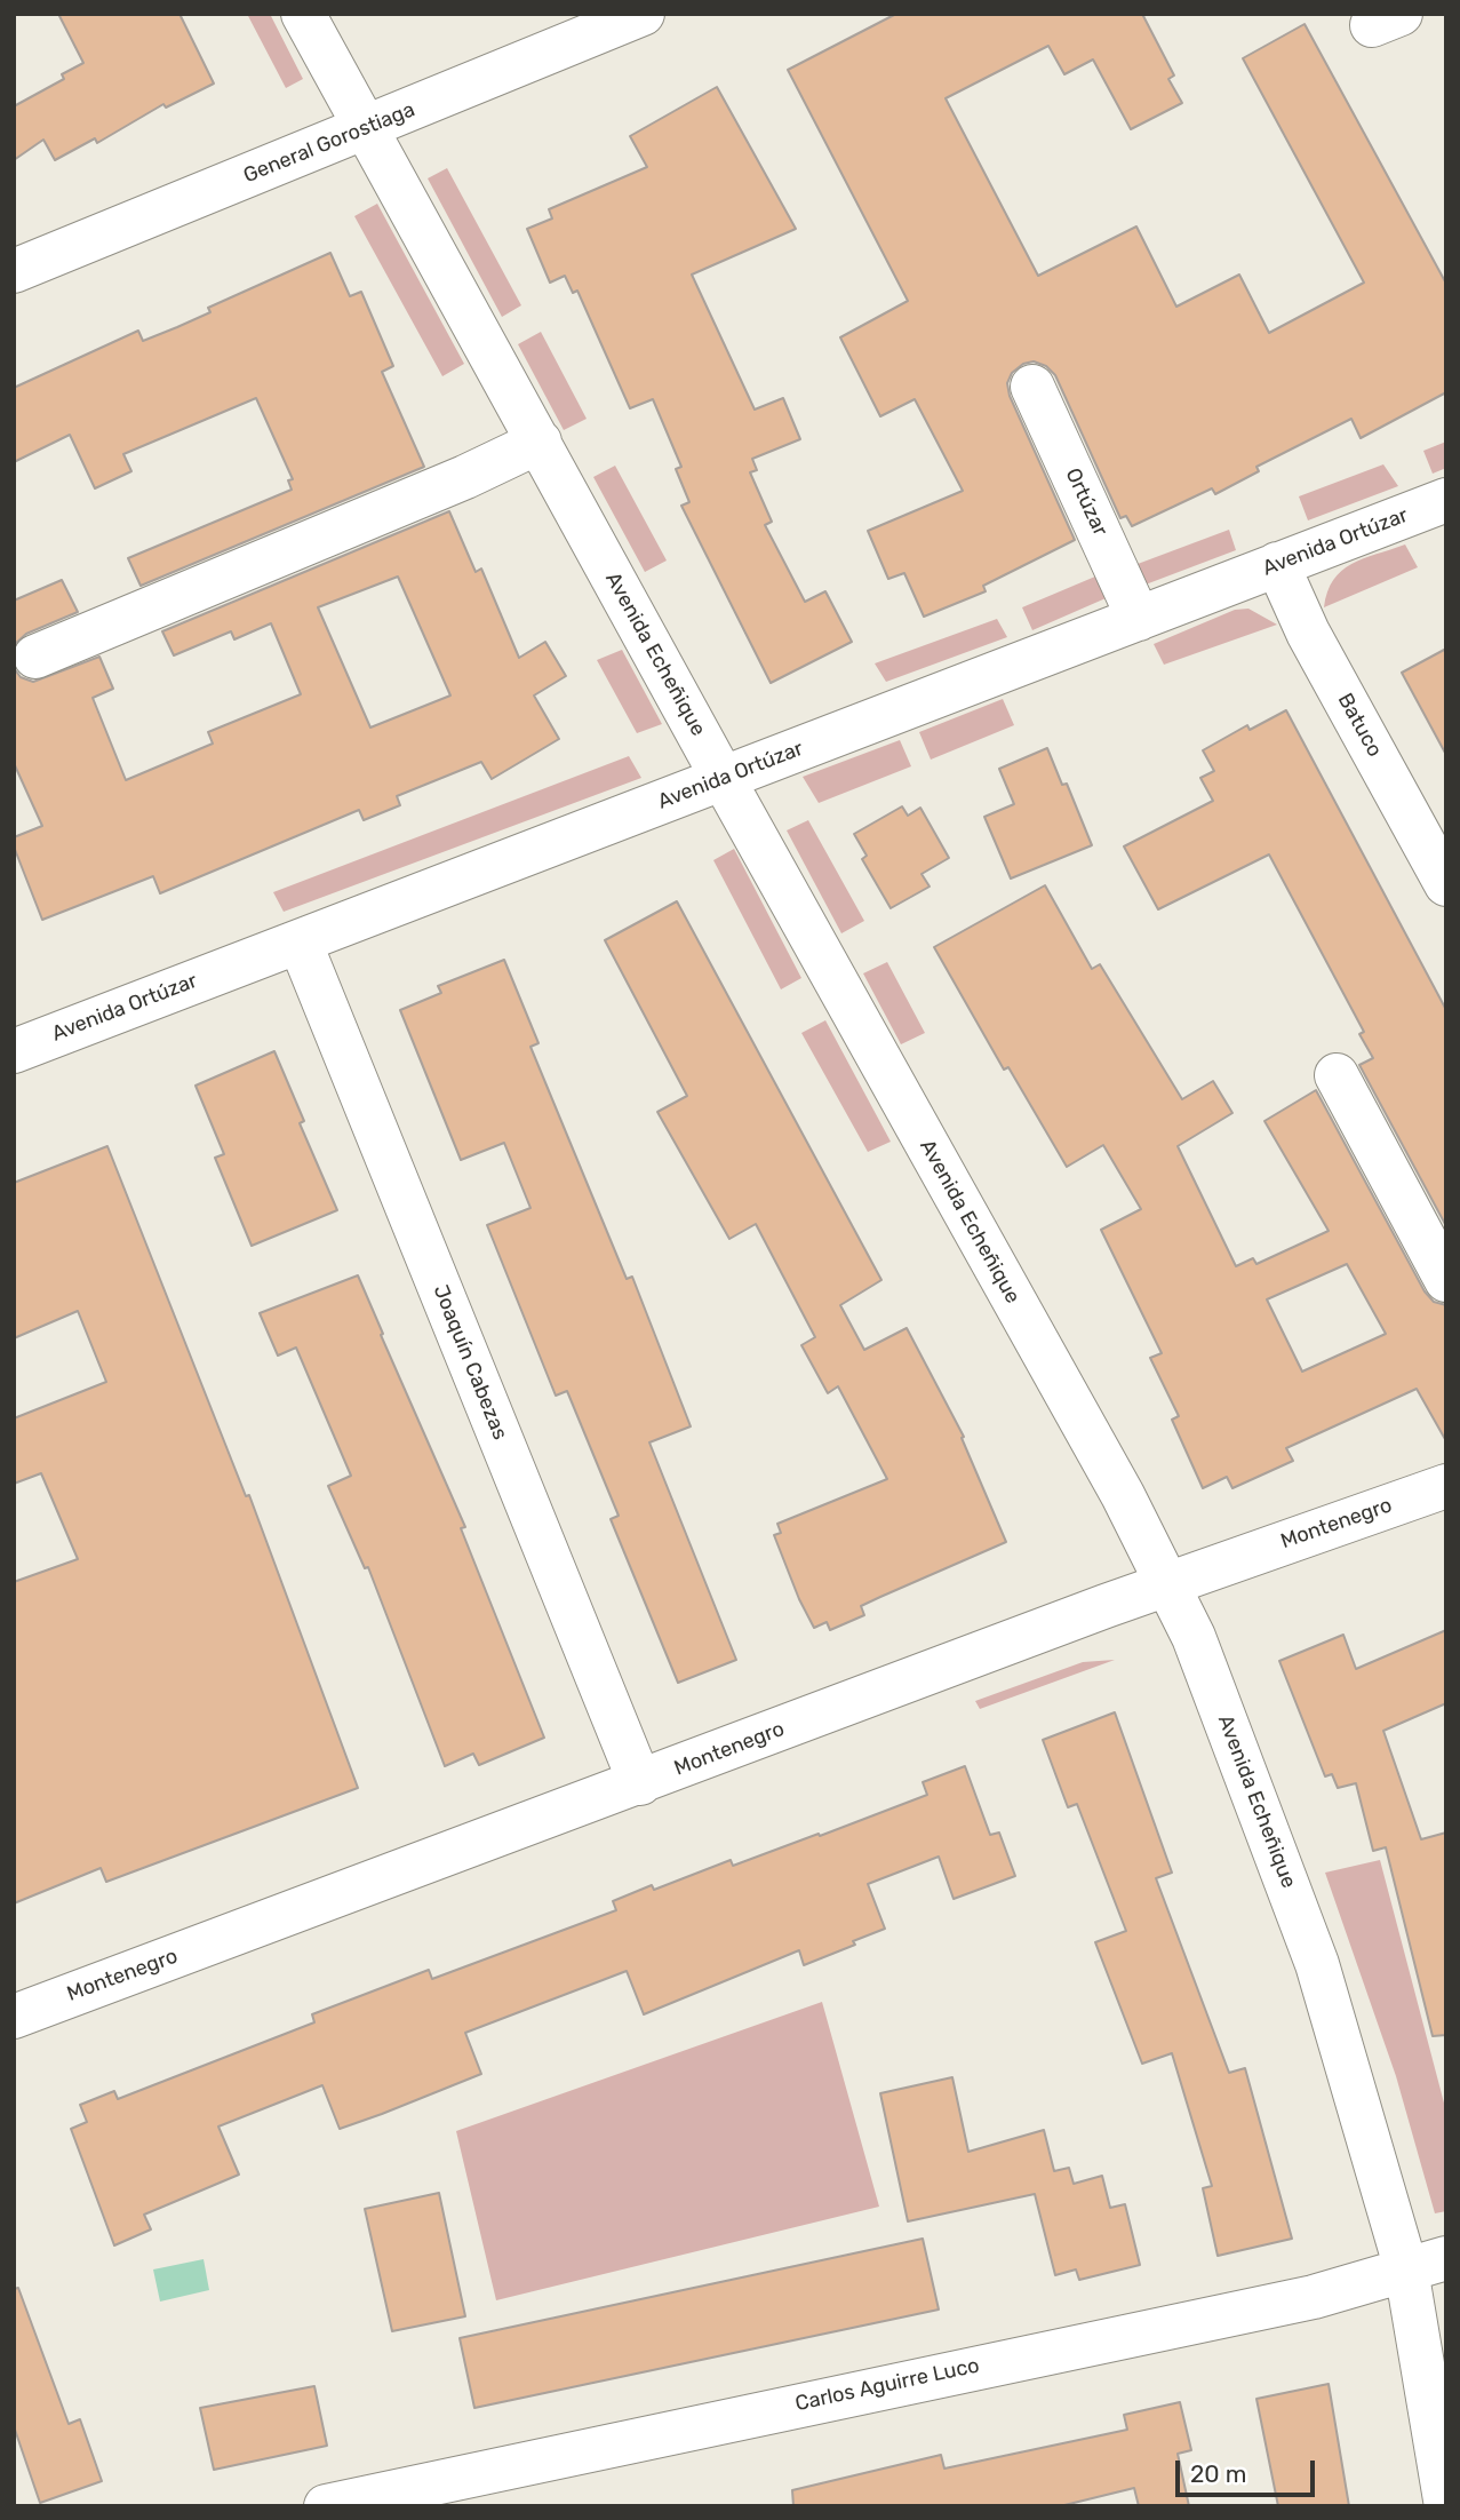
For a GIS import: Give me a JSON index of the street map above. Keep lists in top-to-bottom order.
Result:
{
  "streets": {
    "street": [
      "General Gorostiaga",
      "Ortúzar",
      "Avenida Ortúzar",
      "Avenida Echeñique",
      "Batuco",
      "Joaquín Cabezas",
      "Montenegro",
      "Carlos Aguirre Luco"
    ]
  },
  "crossings": [
    ["General Gorostiaga", "Avenida Echeñique"],
    ["Ortúzar", "Avenida Ortúzar"],
    ["Avenida Ortúzar", "Avenida Echeñique"],
    ["Avenida Ortúzar", "Batuco"],
    ["Avenida Ortúzar", "Joaquín Cabezas"],
    ["Avenida Echeñique", "Montenegro"],
    ["Avenida Echeñique", "Carlos Aguirre Luco"],
    ["Joaquín Cabezas", "Montenegro"]
  ],
  "scale_bar": "20 m"
}
